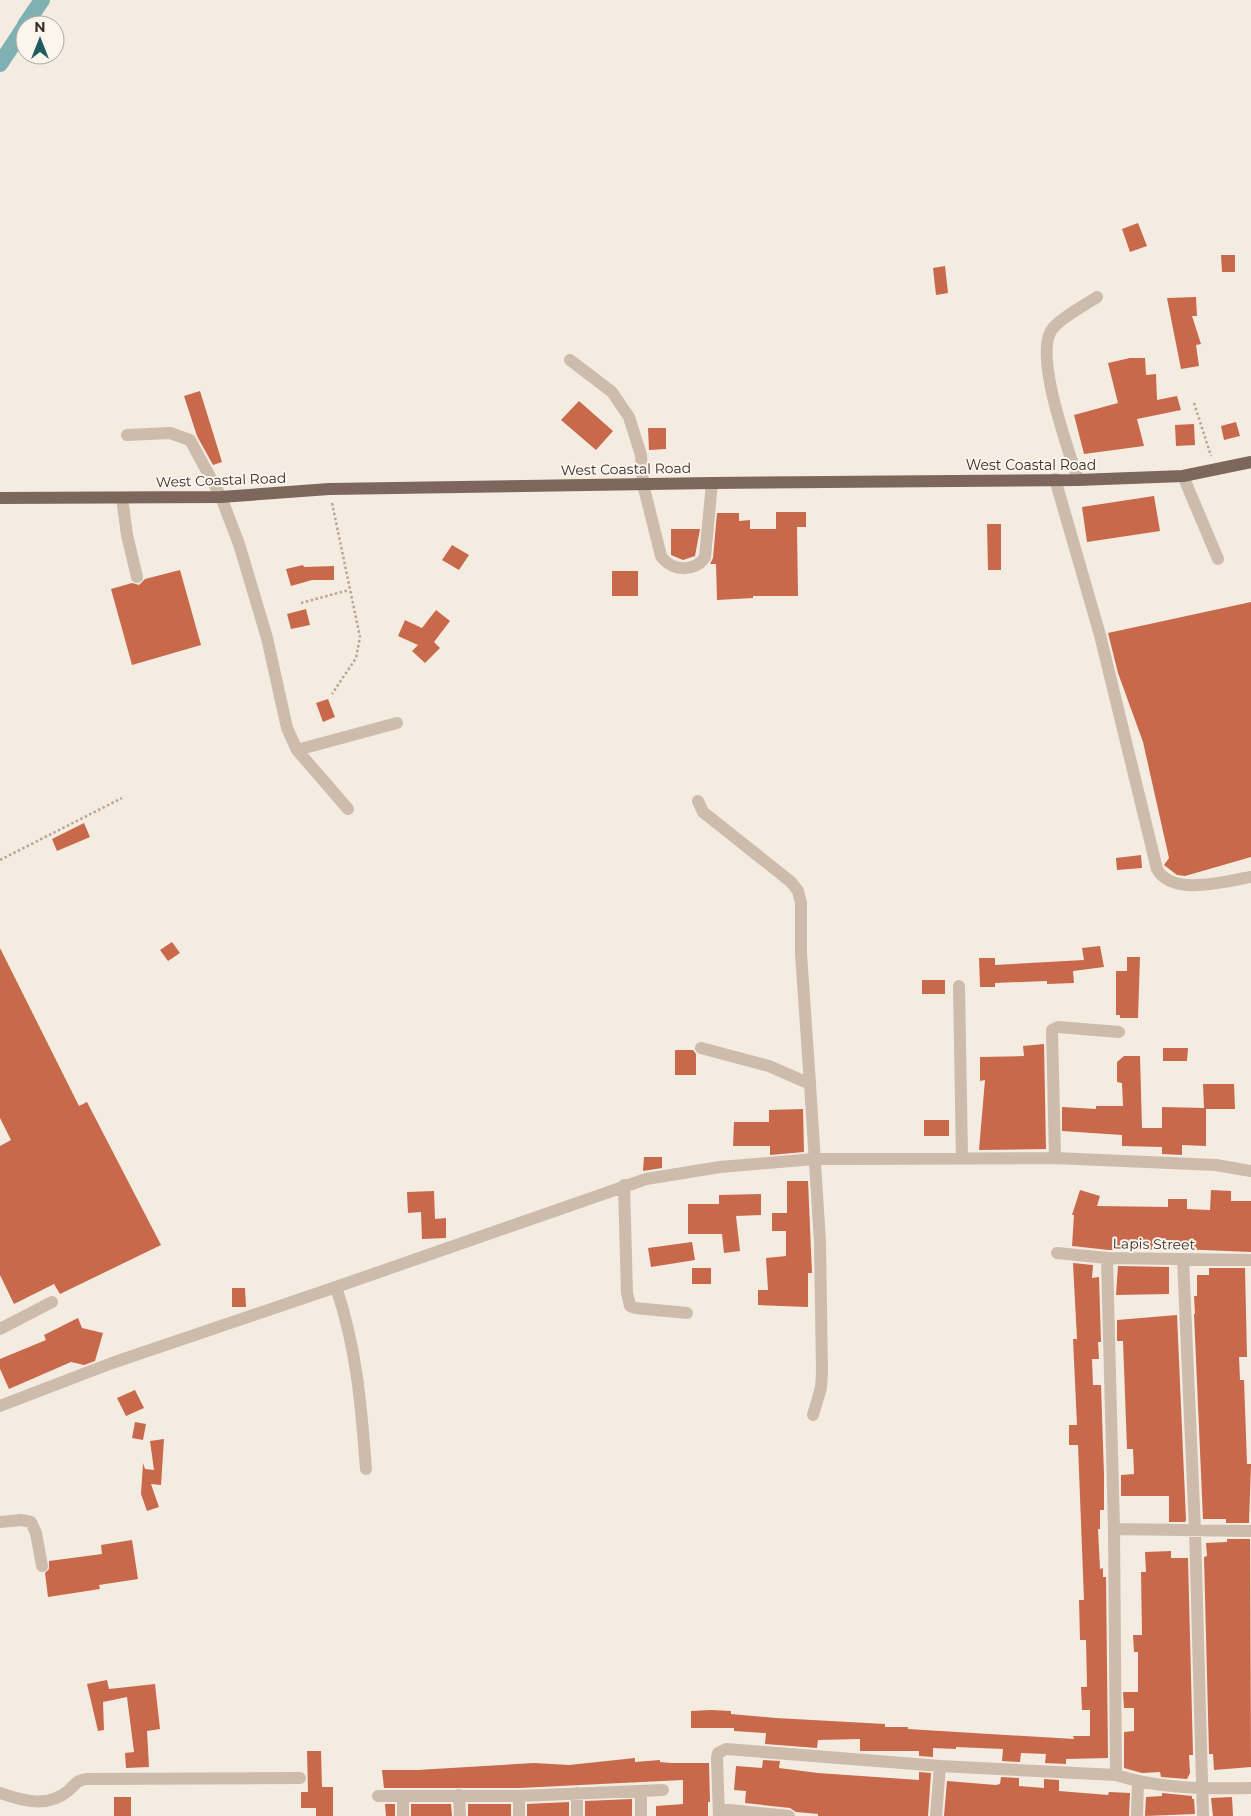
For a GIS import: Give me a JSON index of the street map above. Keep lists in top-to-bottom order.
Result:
{
  "streets": {
    "main road": ["West Coastal Road"],
    "street": ["Lapis Street"]
  },
  "north": "top"
}
